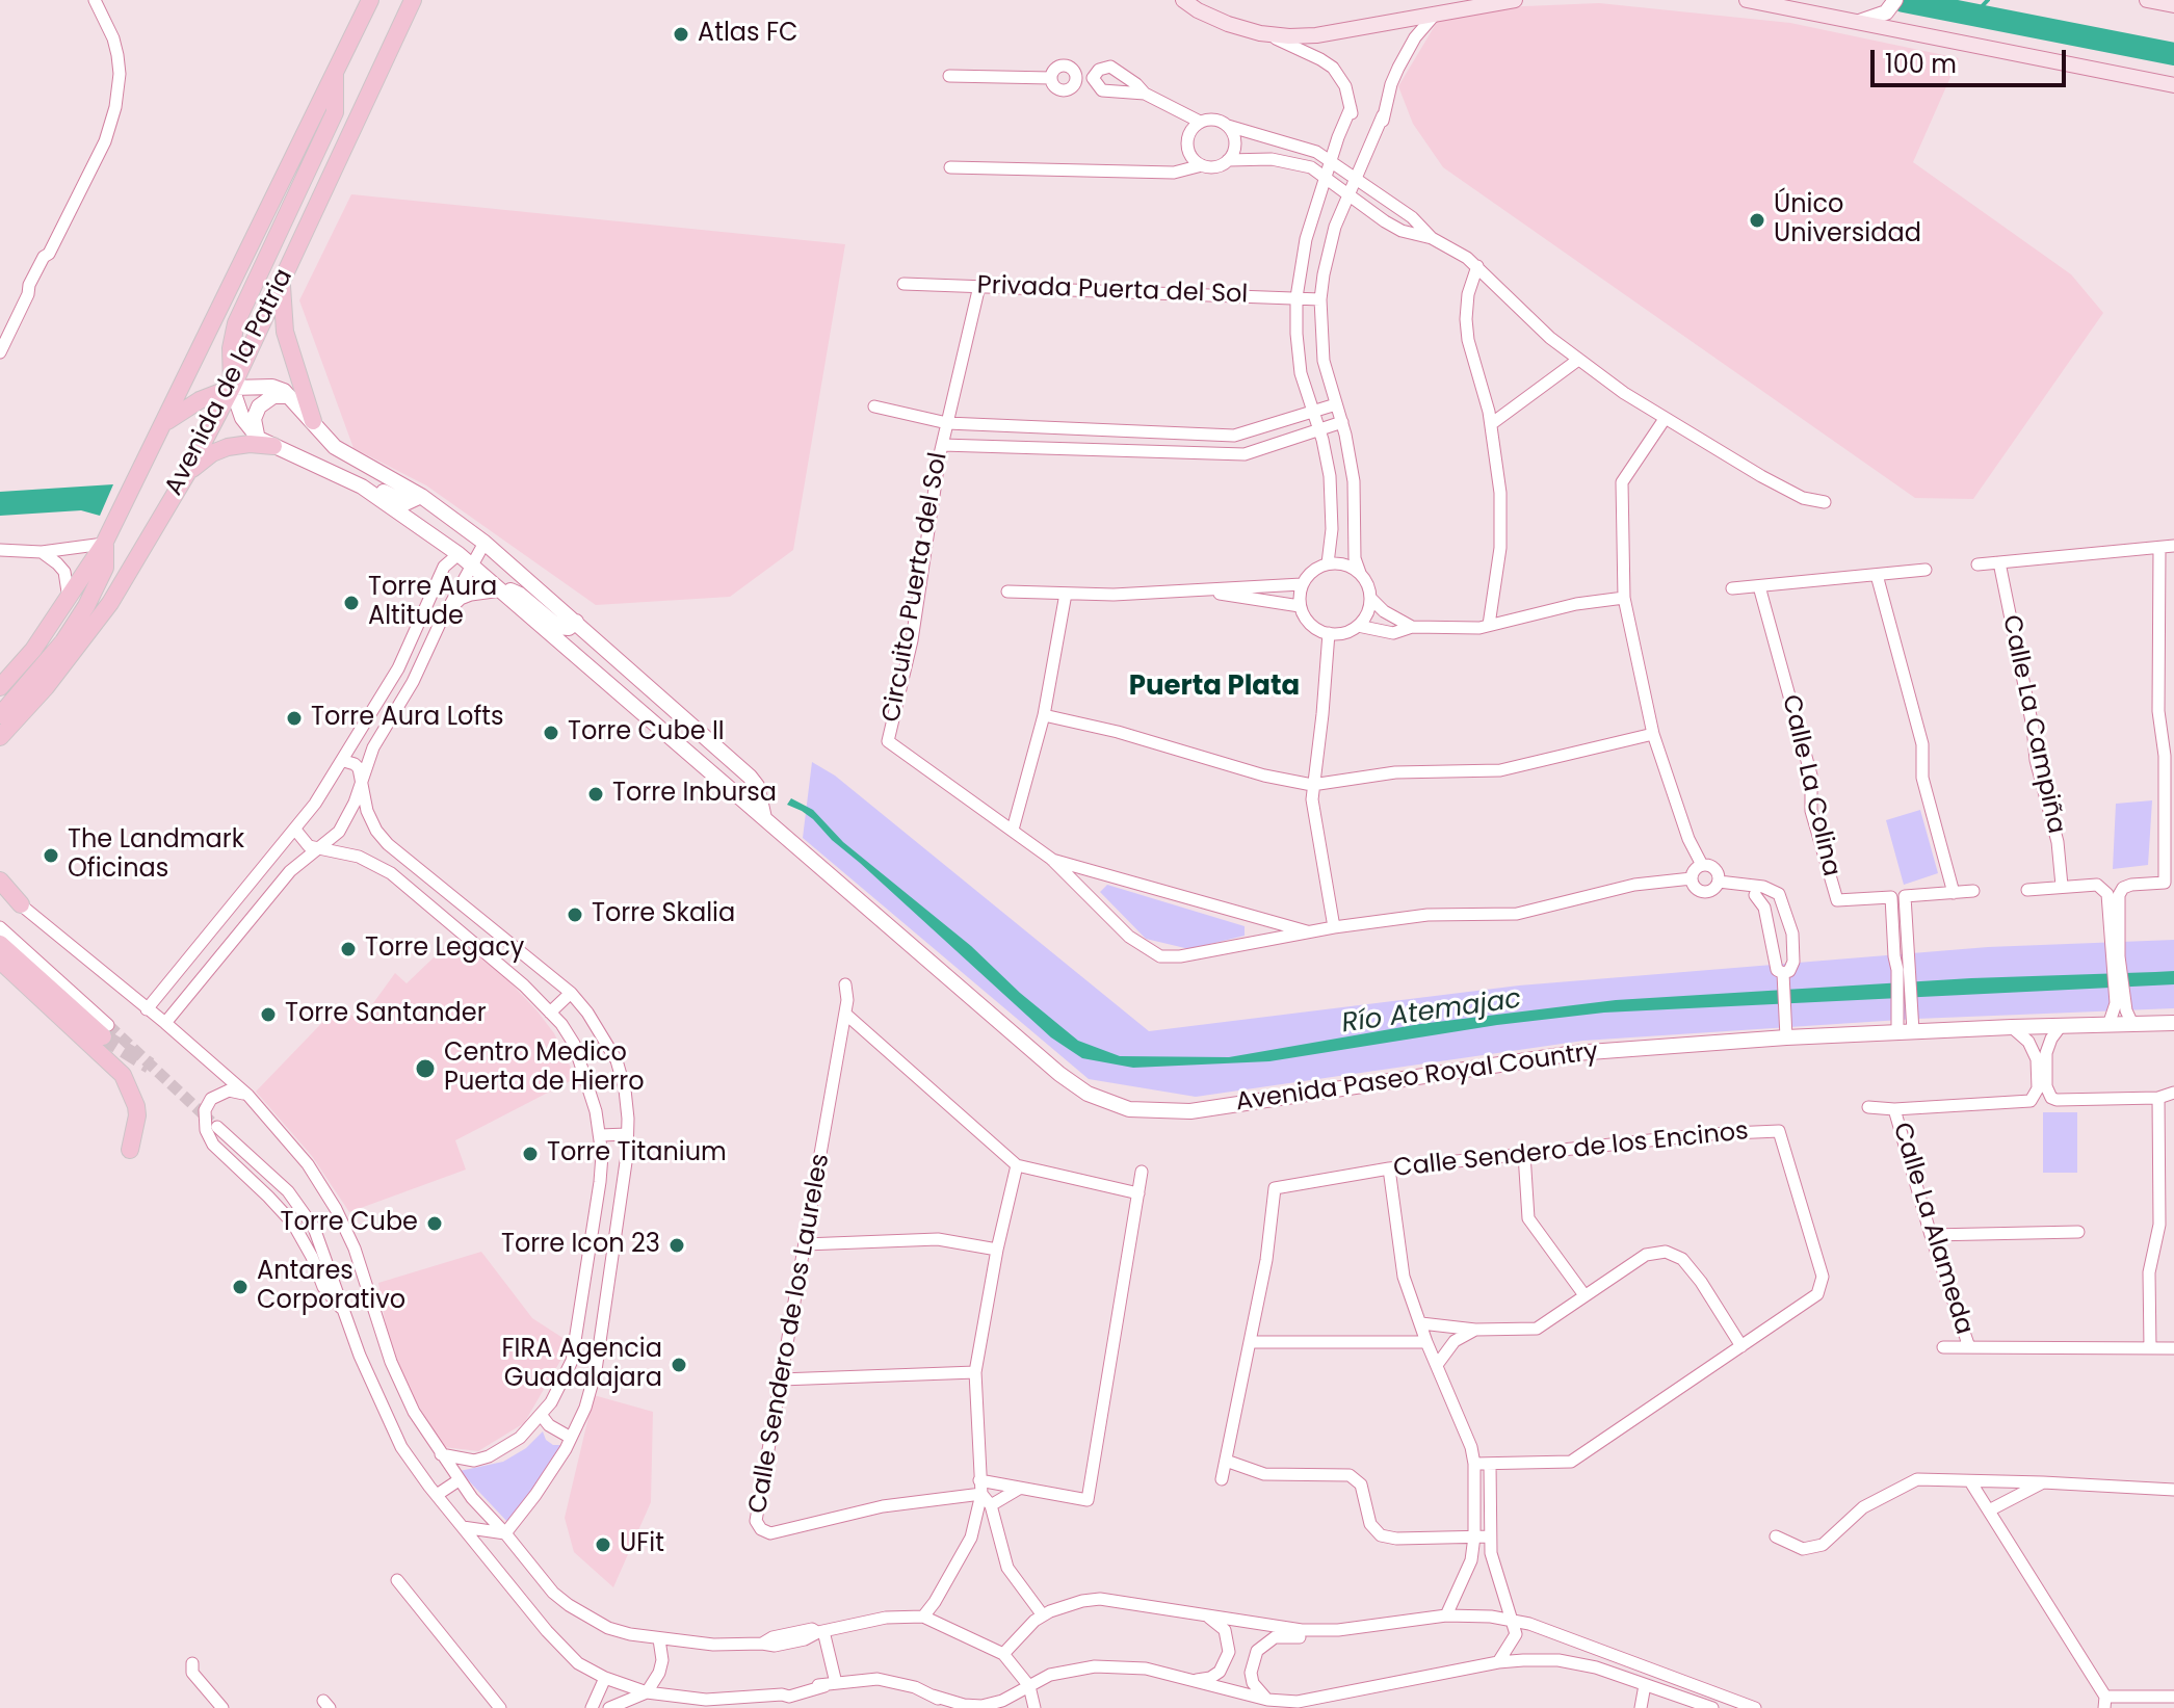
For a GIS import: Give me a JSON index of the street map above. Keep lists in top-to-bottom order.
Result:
{
  "streets": {
    "main road": ["Avenida de la Patria"],
    "street": [
      "Privada Puerta del Sol",
      "Circuito Puerta del Sol",
      "Calle La Campiña",
      "Calle La Colina",
      "Avenida Paseo Royal Country",
      "Calle Sendero de los Encinos",
      "Calle La Alameda",
      "Calle Sendero de los Laureles"
    ]
  },
  "crossings": [
    ["Privada Puerta del Sol", "Circuito Puerta del Sol"],
    ["Calle La Colina", "Avenida Paseo Royal Country"],
    ["Avenida Paseo Royal Country", "Calle La Alameda"]
  ],
  "districts": ["Puerta Plata"],
  "water": ["Río Atemajac"],
  "places": [
    "Atlas FC",
    "Único Universidad",
    "Torre Aura Altitude",
    "Torre Aura Lofts",
    "Torre Cube II",
    "Torre Inbursa",
    "The Landmark Oficinas",
    "Torre Skalia",
    "Torre Legacy",
    "Torre Santander",
    "Centro Medico Puerta de Hierro",
    "Torre Titanium",
    "Torre Cube",
    "Torre Icon 23",
    "Antares Corporativo",
    "FIRA Agencia Guadalajara",
    "UFit"
  ],
  "scale_bar": "100 m"
}
